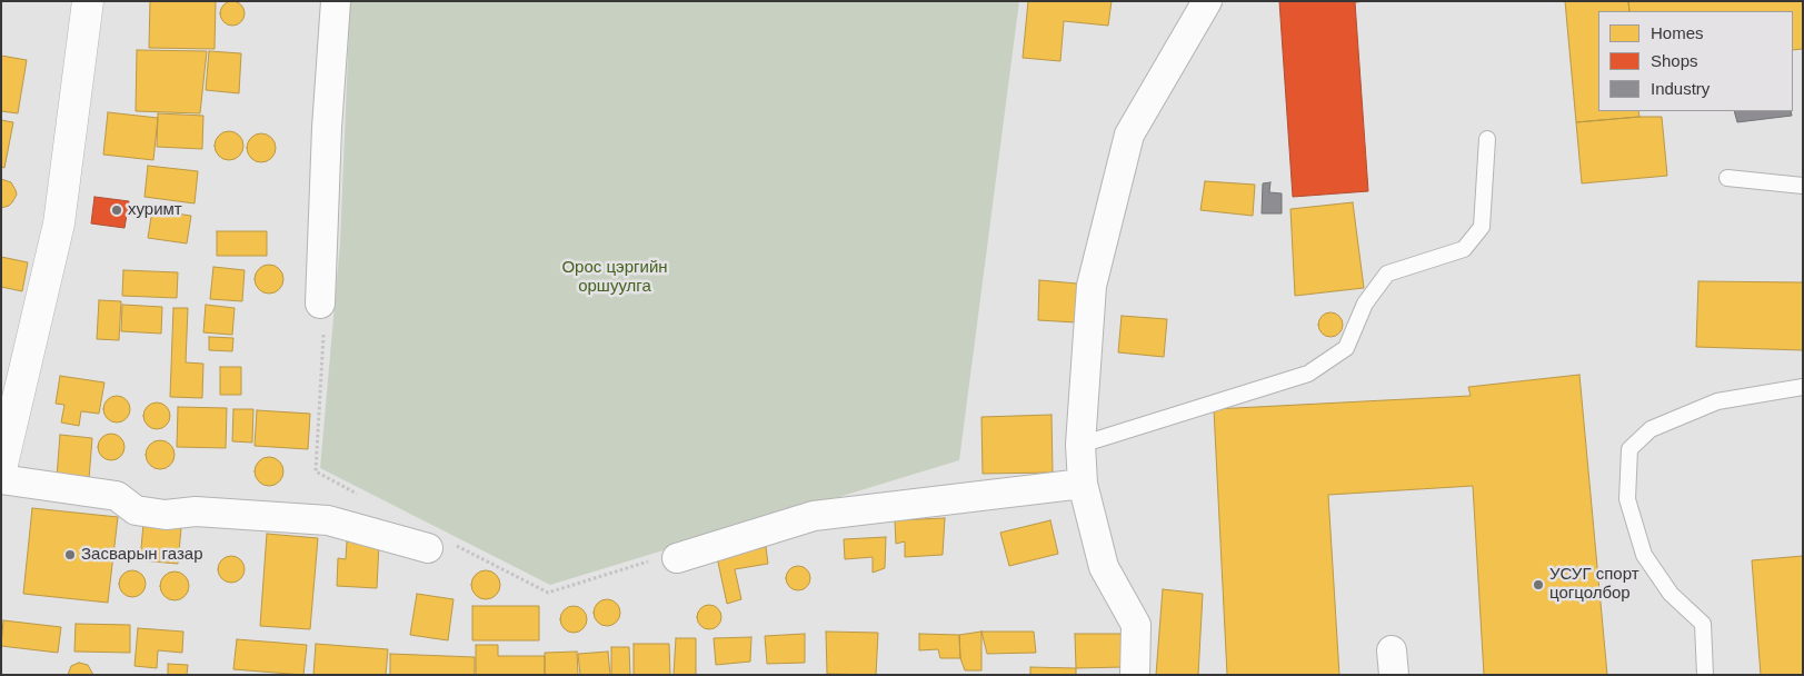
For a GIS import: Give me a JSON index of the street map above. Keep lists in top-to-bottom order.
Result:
{
  "parks": ["Орос цэргийн оршуулга"],
  "places": ["хуримт", "Засварын газар", "УСУГ спорт цогцолбор"],
  "legend": ["Homes", "Shops", "Industry"]
}
